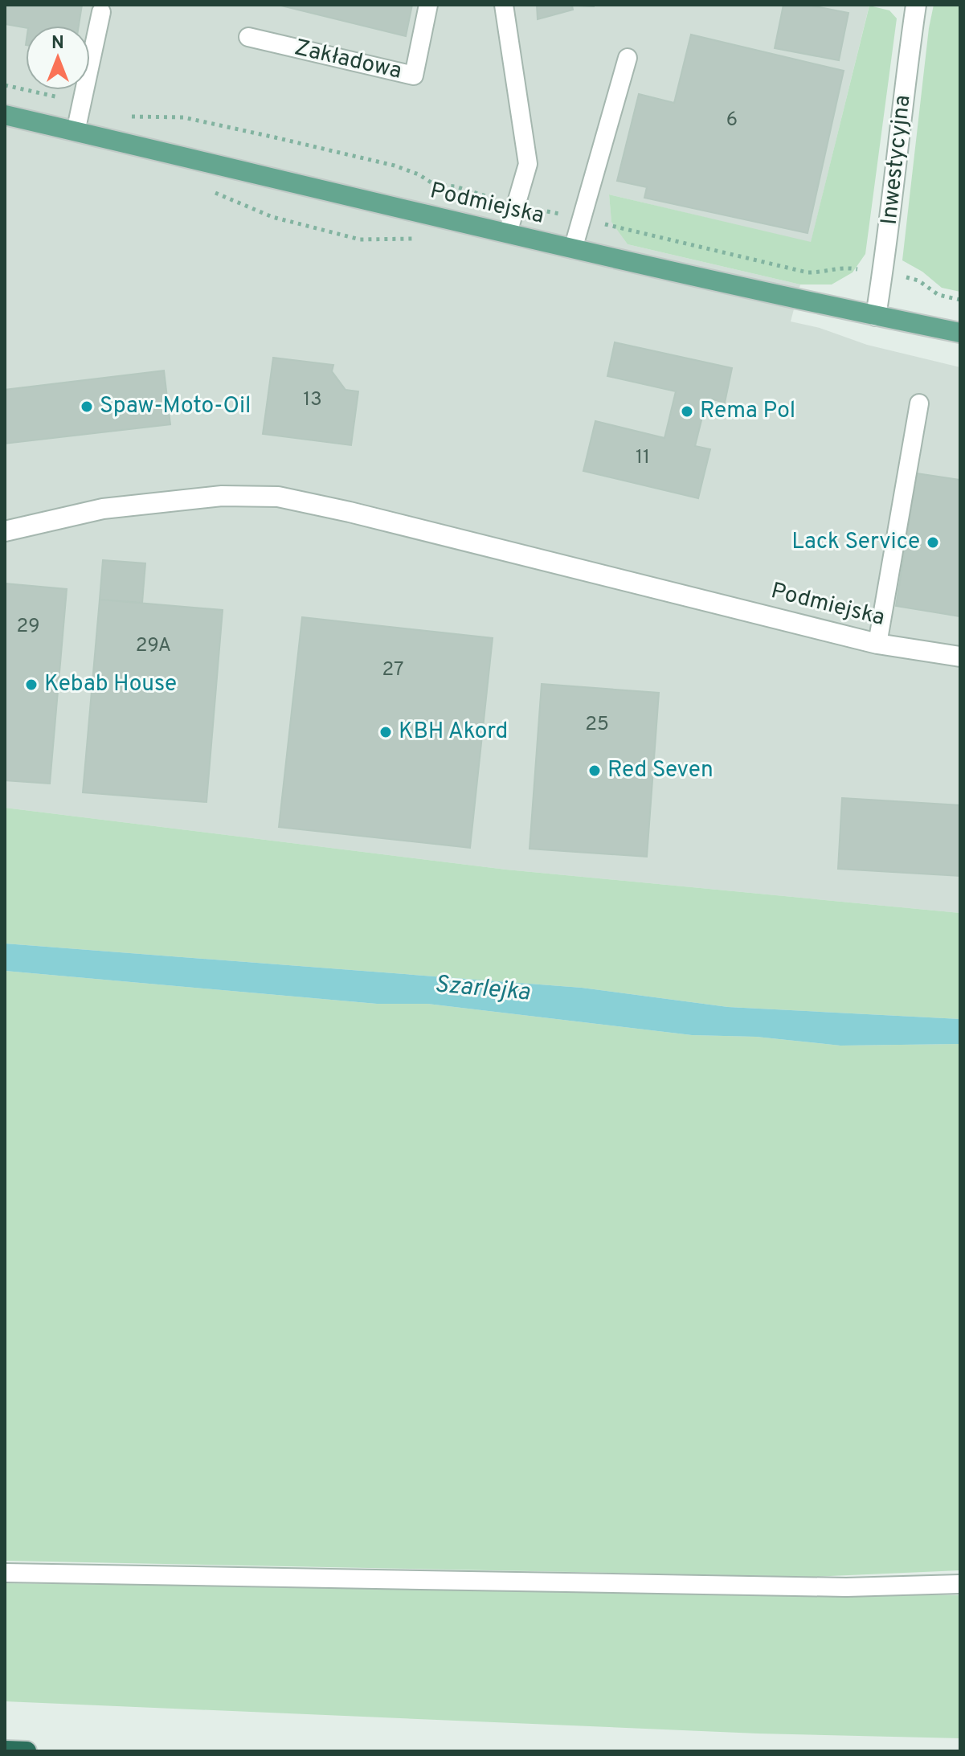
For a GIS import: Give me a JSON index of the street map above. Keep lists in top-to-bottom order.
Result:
{
  "streets": {
    "main road": ["Podmiejska"],
    "street": ["Inwestycyjna"],
    "lane": ["Zakładowa"]
  },
  "crossings": [
    ["Inwestycyjna", "Podmiejska"]
  ],
  "water": ["Szarlejka"],
  "places": [
    "Spaw-Moto-Oil",
    "Rema Pol",
    "Lack Service",
    "Kebab House",
    "KBH Akord",
    "Red Seven"
  ],
  "house_numbers": [
    "6",
    "13",
    "11",
    "29",
    "29A",
    "27",
    "25"
  ],
  "north": "top"
}
